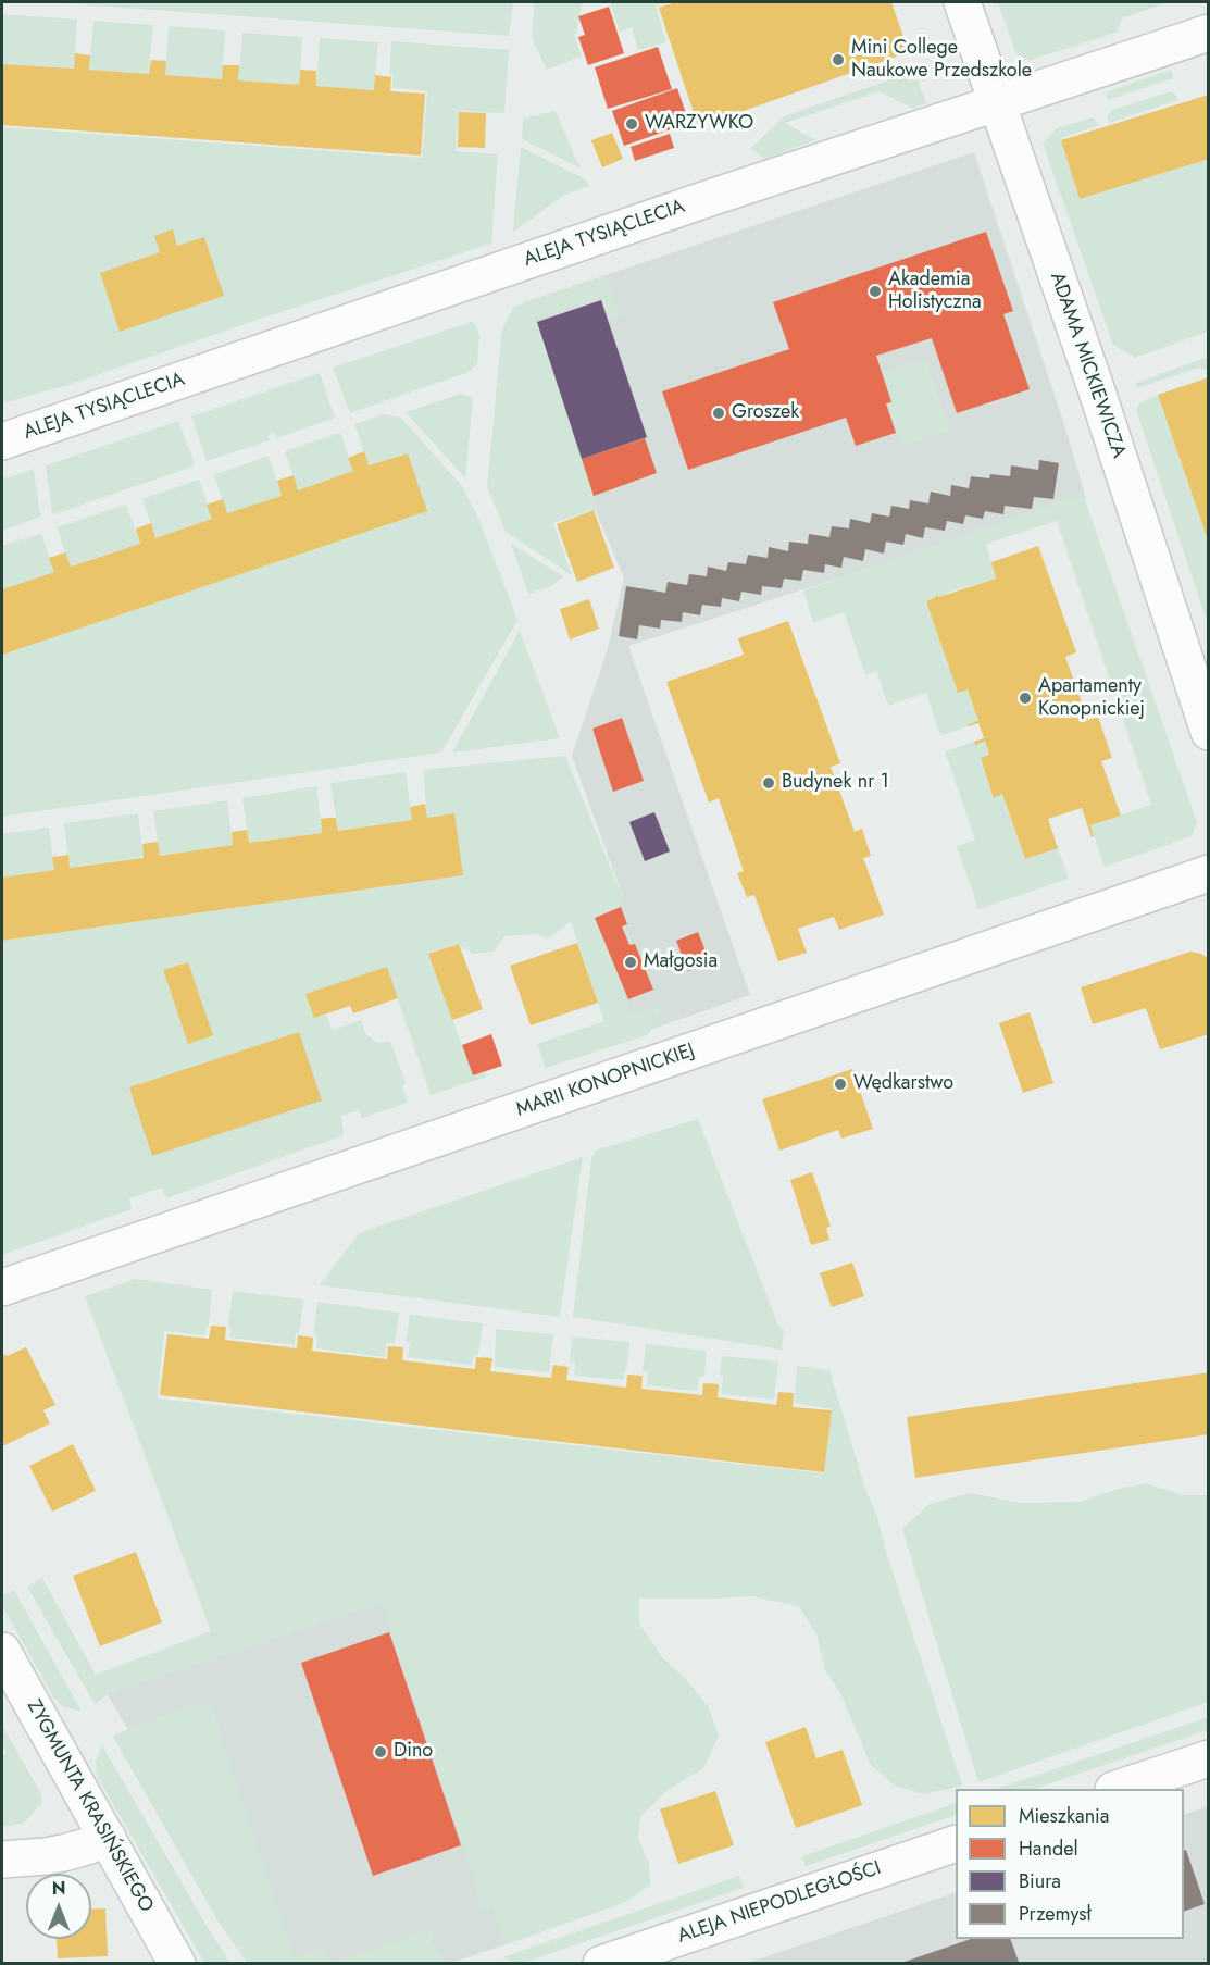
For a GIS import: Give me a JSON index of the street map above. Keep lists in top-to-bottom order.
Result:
{
  "streets": {
    "street": [
      "ALEJA TYSIĄCLECIA",
      "ADAMA MICKIEWICZA",
      "MARII KONOPNICKIEJ",
      "ZYGMUNTA KRASIŃSKIEGO",
      "ALEJA NIEPODLEGŁOŚCI"
    ]
  },
  "crossings": [
    ["ALEJA TYSIĄCLECIA", "ADAMA MICKIEWICZA"]
  ],
  "places": [
    "Mini College Naukowe Przedszkole",
    "WARZYWKO",
    "Akademia Holistyczna",
    "Groszek",
    "Apartamenty Konopnickiej",
    "Budynek nr 1",
    "Małgosia",
    "Wędkarstwo",
    "Dino"
  ],
  "legend": [
    "Mieszkania",
    "Handel",
    "Biura",
    "Przemysł"
  ],
  "north": "top"
}
